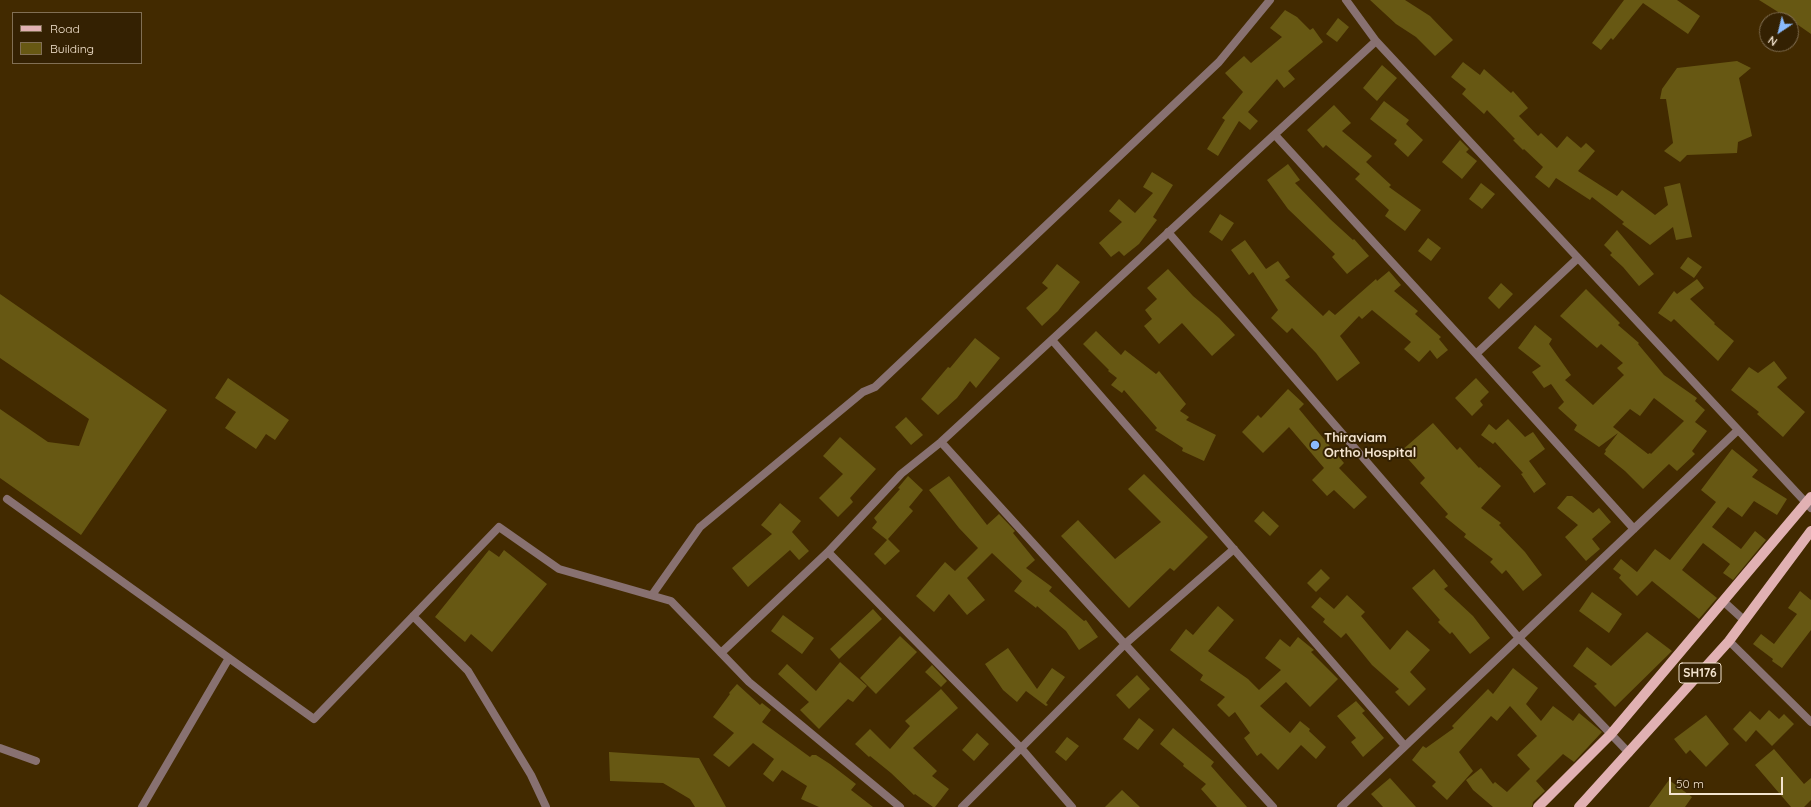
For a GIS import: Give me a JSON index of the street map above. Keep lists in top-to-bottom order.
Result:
{
  "streets": {
    "main road": ["SH176"]
  },
  "places": ["Thiraviam Ortho Hospital"],
  "legend": ["Road", "Building"],
  "scale_bar": "50 m",
  "north": "bottom left"
}
